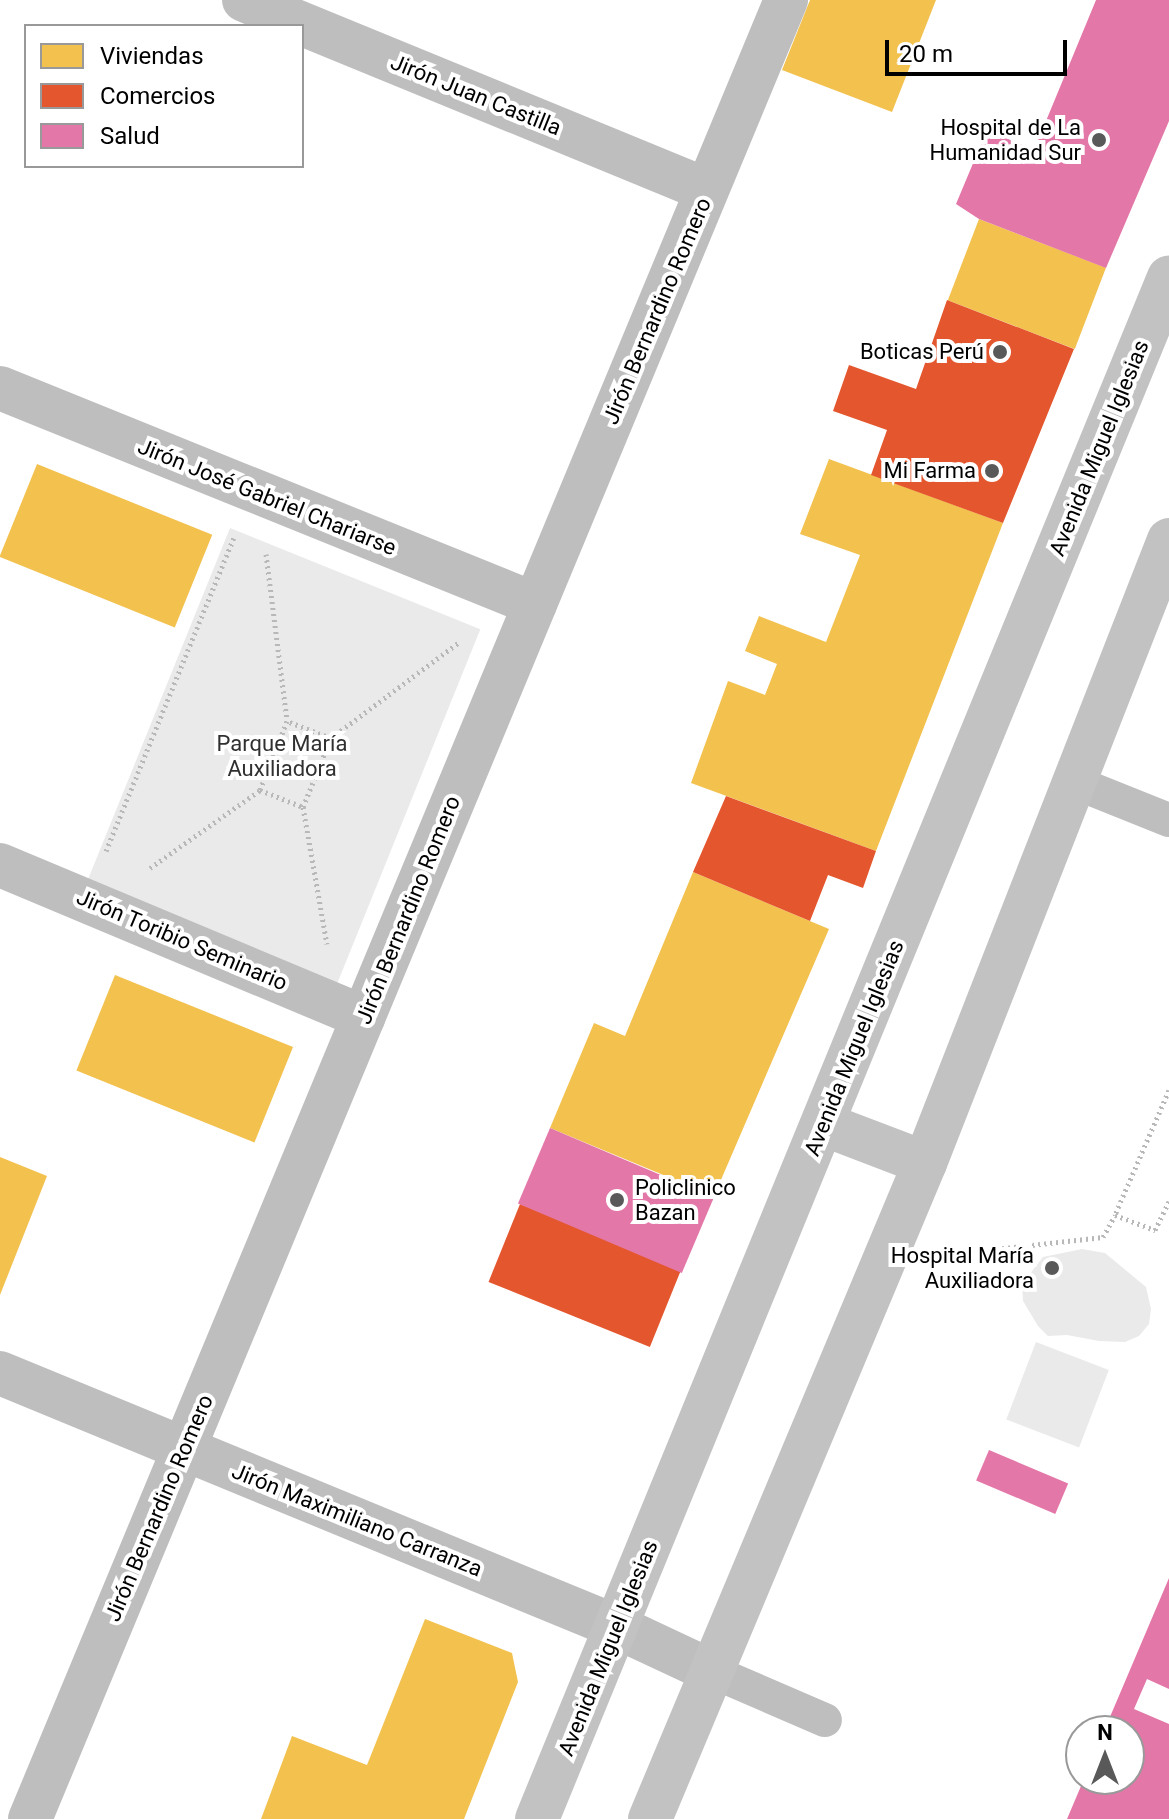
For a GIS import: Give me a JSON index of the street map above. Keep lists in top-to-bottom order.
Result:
{
  "streets": {
    "main road": ["Avenida Miguel Iglesias"],
    "street": [
      "Jirón Juan Castilla",
      "Jirón Bernardino Romero",
      "Jirón José Gabriel Chariarse",
      "Jirón Toribio Seminario",
      "Jirón Maximiliano Carranza"
    ]
  },
  "crossings": [
    ["Jirón Juan Castilla", "Jirón Bernardino Romero"],
    ["Jirón Bernardino Romero", "Jirón José Gabriel Chariarse"],
    ["Jirón Bernardino Romero", "Jirón Toribio Seminario"],
    ["Jirón Bernardino Romero", "Jirón Maximiliano Carranza"],
    ["Avenida Miguel Iglesias", "Jirón Maximiliano Carranza"]
  ],
  "parks": ["Parque María Auxiliadora"],
  "places": [
    "Hospital de La Humanidad Sur",
    "Boticas Perú",
    "Mi Farma",
    "Policlinico Bazan",
    "Hospital María Auxiliadora"
  ],
  "legend": ["Viviendas", "Comercios", "Salud"],
  "scale_bar": "20 m",
  "north": "top"
}
